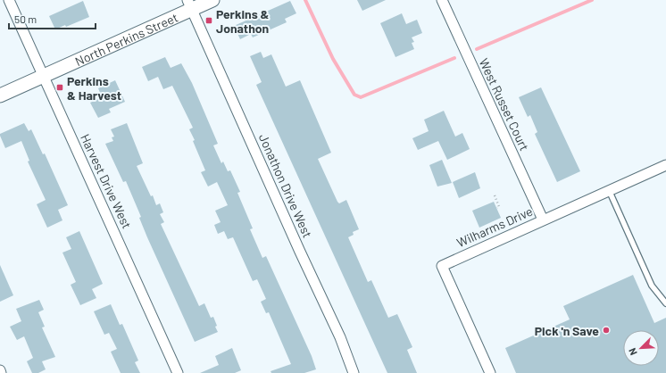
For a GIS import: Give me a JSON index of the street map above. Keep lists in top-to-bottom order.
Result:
{
  "streets": {
    "street": [
      "North Perkins Street",
      "West Russet Court",
      "Harvest Drive West",
      "Jonathon Drive West",
      "Wilharms Drive"
    ]
  },
  "crossings": [
    ["North Perkins Street", "Harvest Drive West"],
    ["North Perkins Street", "Jonathon Drive West"],
    ["West Russet Court", "Wilharms Drive"]
  ],
  "places": {
    "transit": ["Perkins & Jonathon", "Perkins & Harvest"],
    "other": ["Pick 'n Save"]
  },
  "scale_bar": "50 m",
  "north": "bottom left"
}
